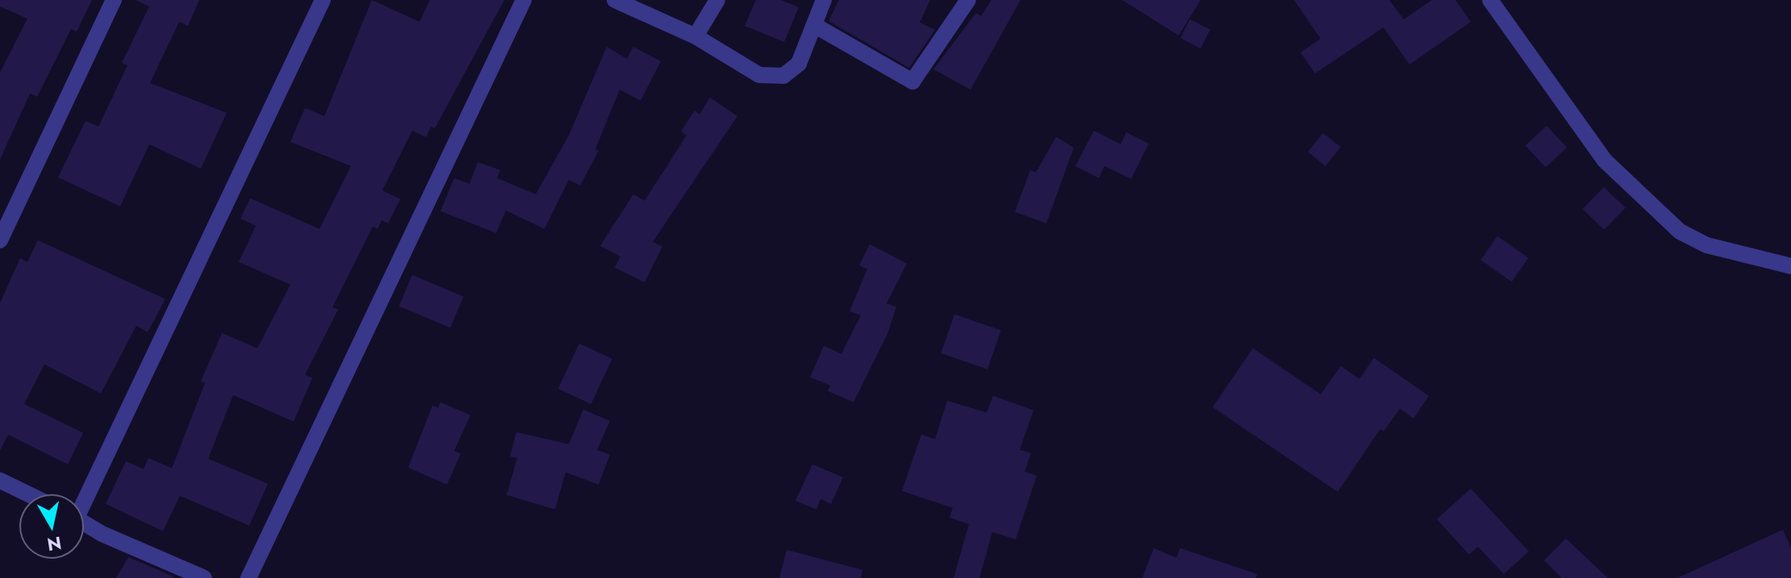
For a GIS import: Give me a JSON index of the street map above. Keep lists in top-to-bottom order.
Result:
{
  "north": "bottom"
}
